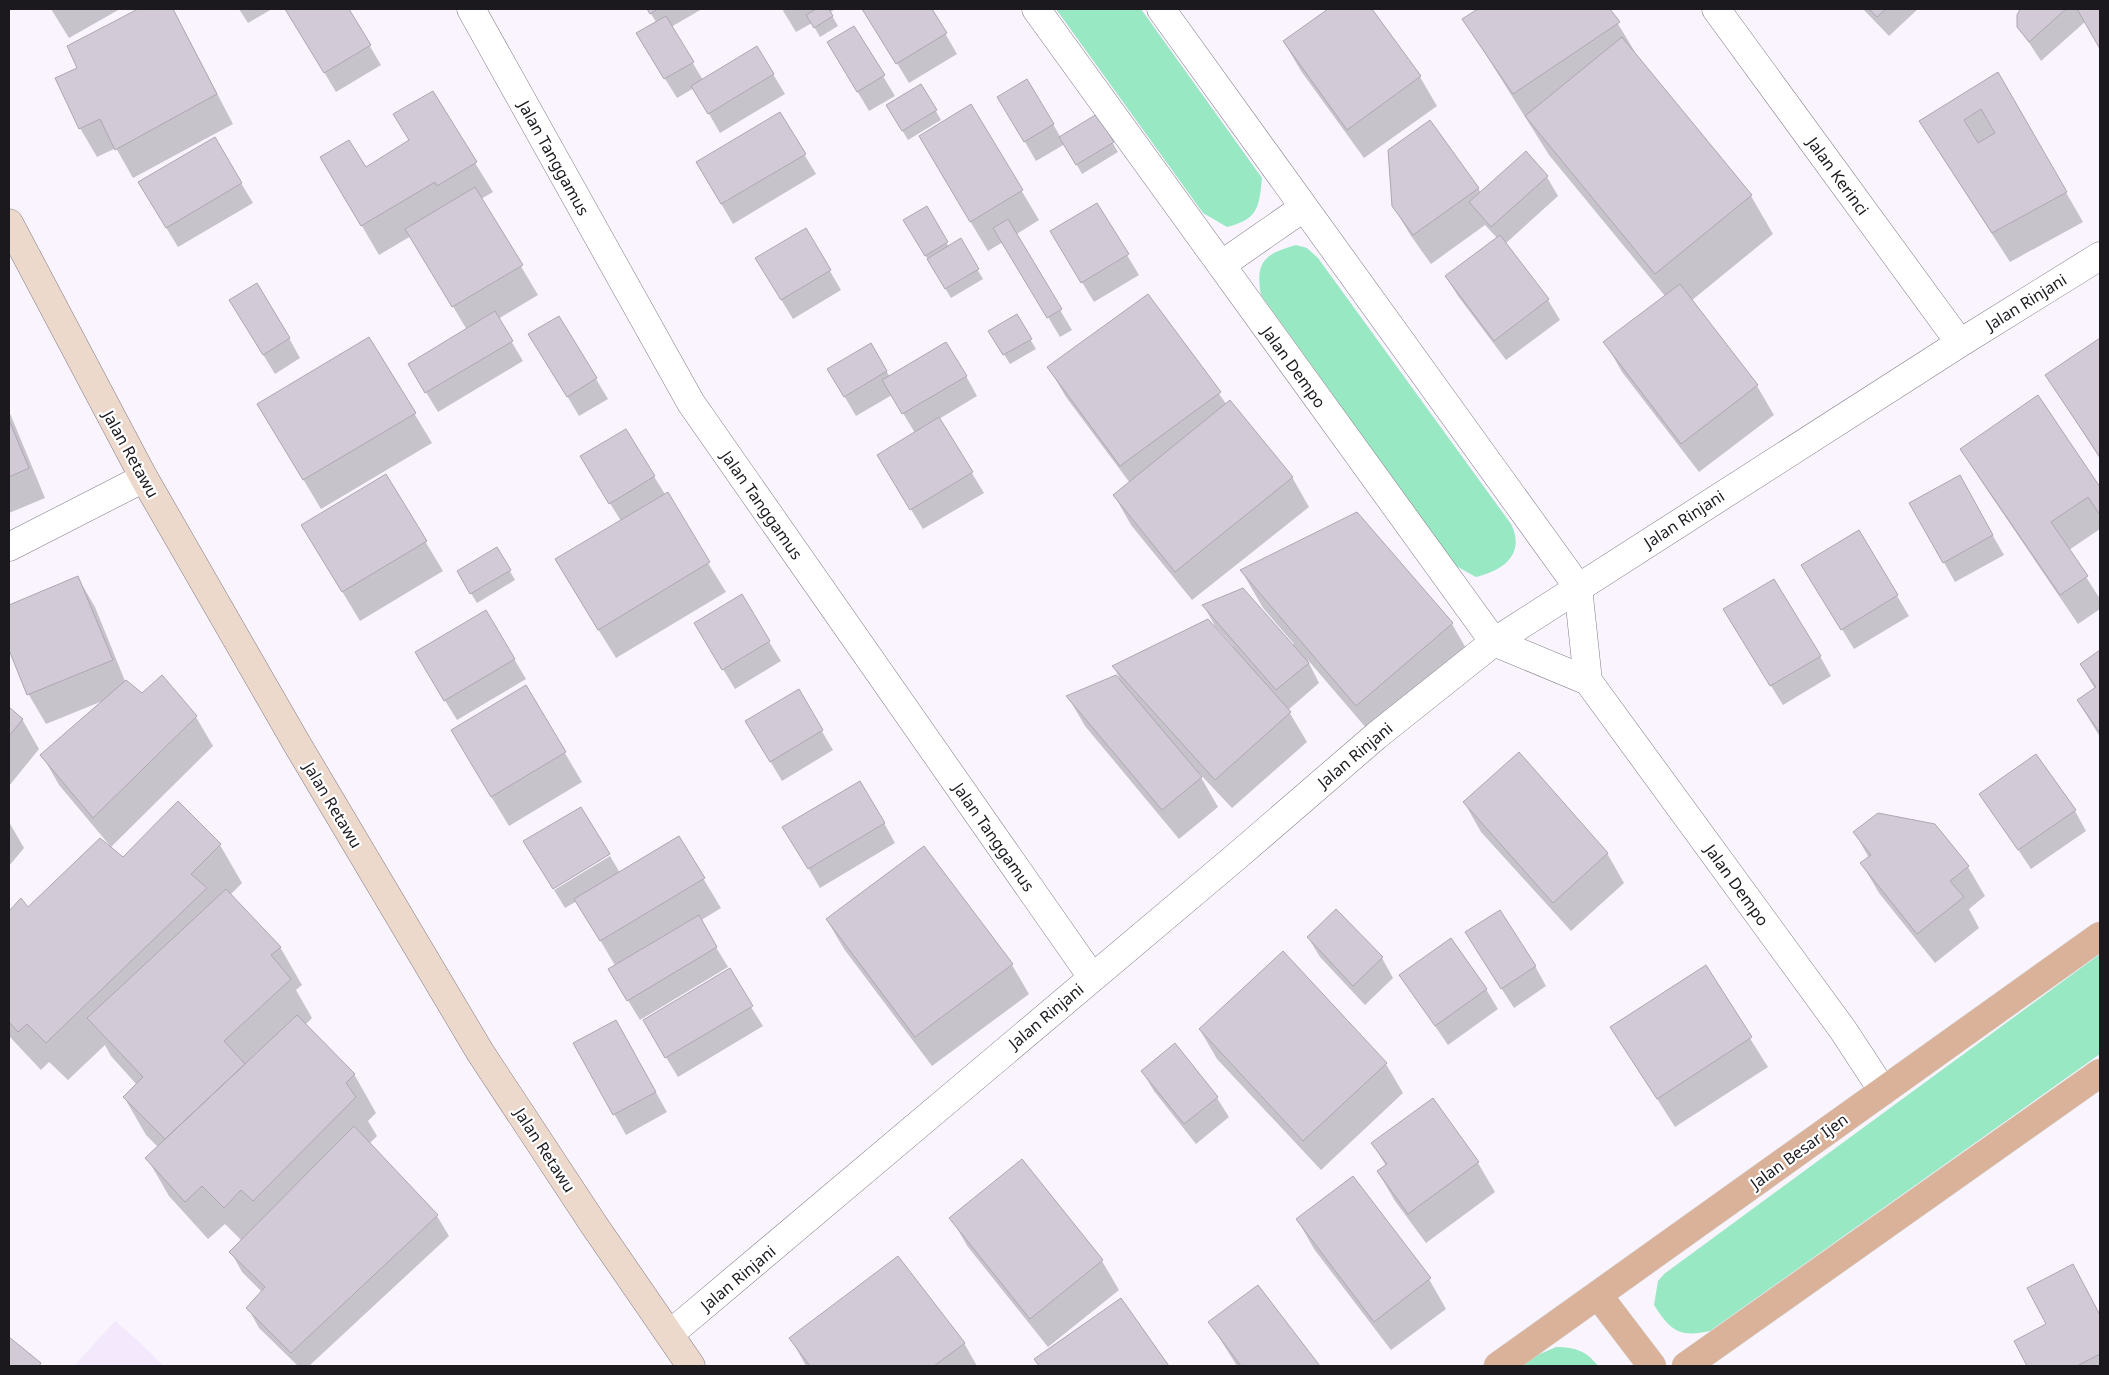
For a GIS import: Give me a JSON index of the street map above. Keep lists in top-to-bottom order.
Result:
{
  "streets": {
    "main road": ["Jalan Retawu", "Jalan Besar Ijen"],
    "street": [
      "Jalan Tanggamus",
      "Jalan Kerinci",
      "Jalan Rinjani",
      "Jalan Dempo"
    ]
  },
  "crossings": [
    ["Jalan Tanggamus", "Jalan Rinjani"],
    ["Jalan Kerinci", "Jalan Rinjani"],
    ["Jalan Rinjani", "Jalan Dempo"],
    ["Jalan Rinjani", "Jalan Retawu"],
    ["Jalan Dempo", "Jalan Besar Ijen"]
  ]
}
